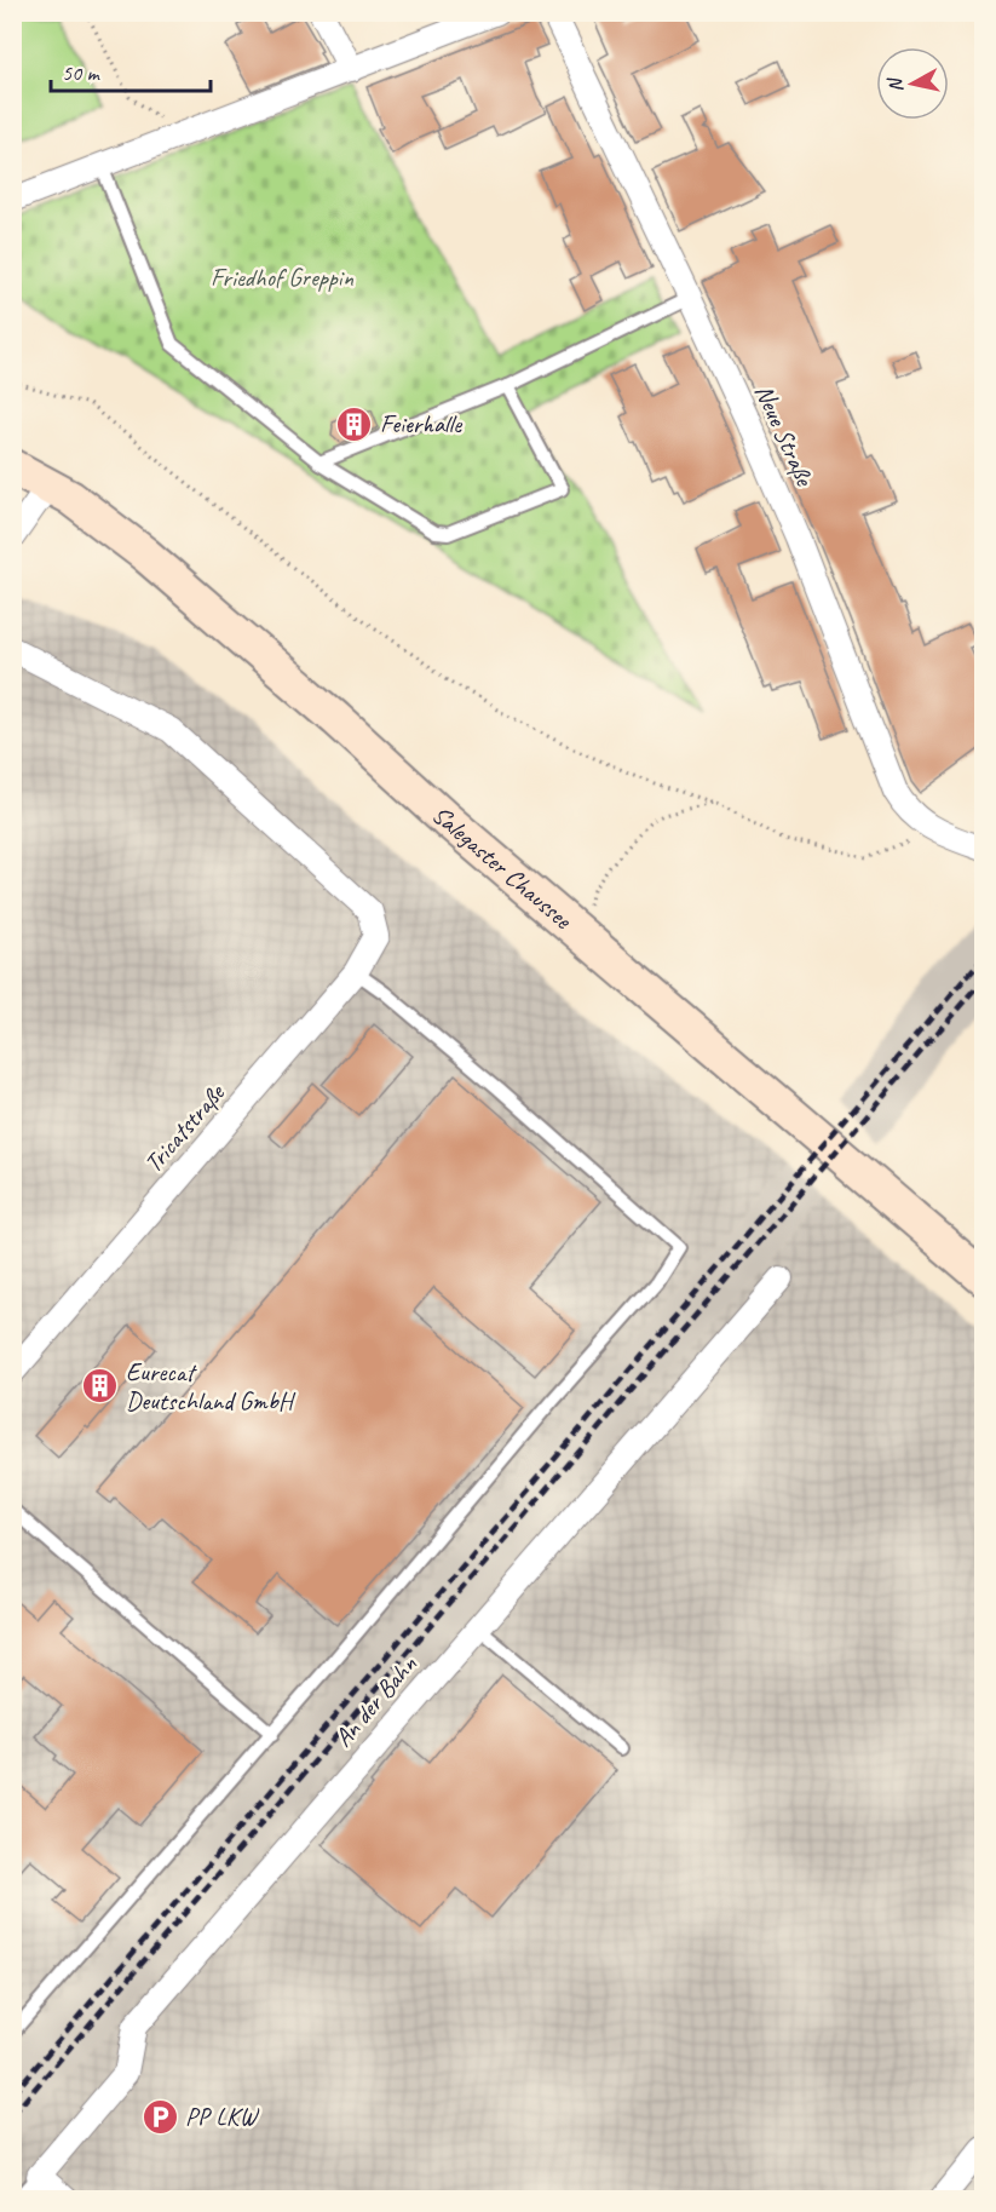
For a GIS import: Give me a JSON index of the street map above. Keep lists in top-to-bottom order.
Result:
{
  "streets": {
    "main road": ["Salegaster Chaussee"],
    "street": ["Neue Straße", "Tricatstraße", "An der Bahn"]
  },
  "parks": ["Friedhof Greppin"],
  "places": {
    "building": ["Feierhalle", "Eurecat Deutschland GmbH"],
    "parking": ["PP LKW"]
  },
  "scale_bar": "50 m",
  "north": "left"
}
